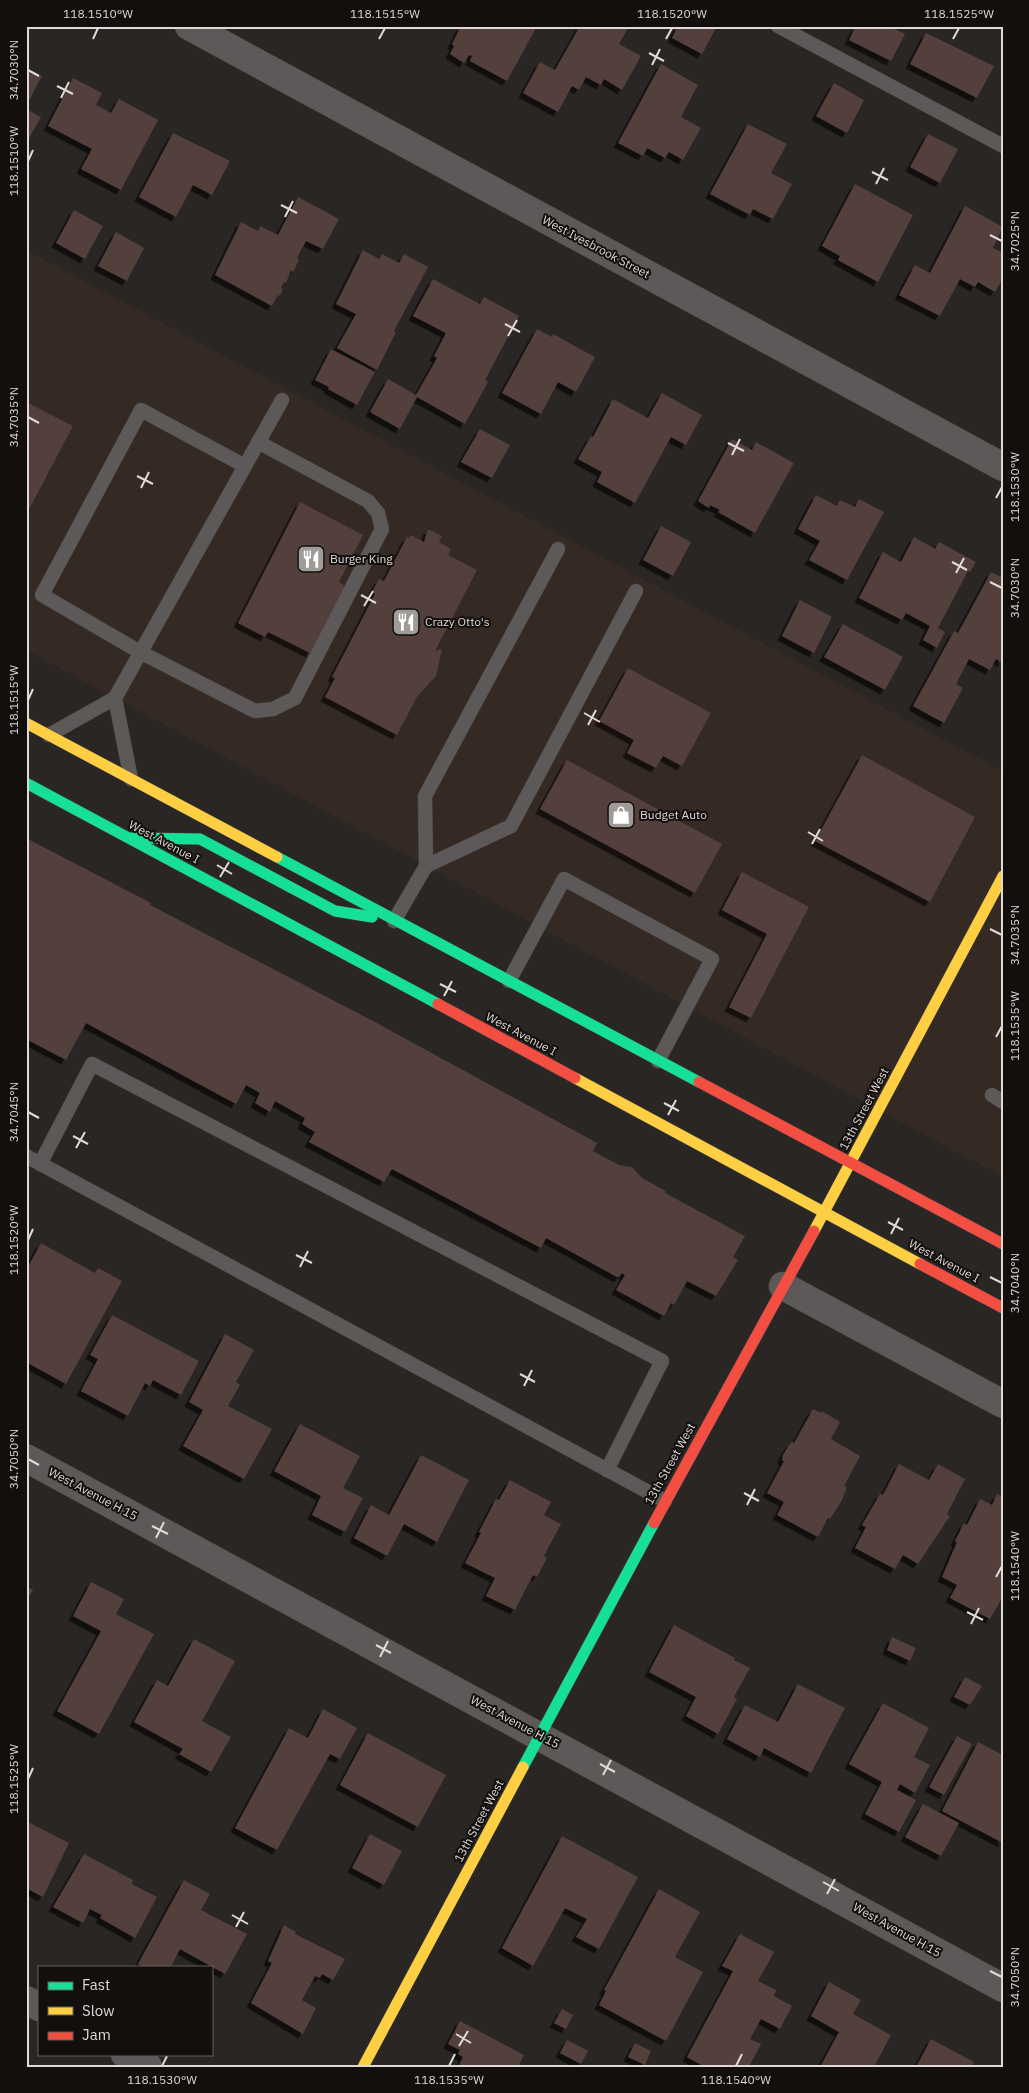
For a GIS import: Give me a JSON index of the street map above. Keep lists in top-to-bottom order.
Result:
{
  "streets": {
    "main road": ["West Avenue I", "13th Street West"],
    "street": ["West Ivesbrook Street", "West Avenue H 15"]
  },
  "crossings": [
    ["West Avenue I", "13th Street West"],
    ["13th Street West", "West Avenue H 15"]
  ],
  "places": {
    "restaurant": ["Burger King", "Crazy Otto's"],
    "shop": ["Budget Auto"]
  },
  "legend": ["Fast", "Slow", "Jam"],
  "coordinates": [
    "118.1510°W",
    "118.1515°W",
    "118.1520°W",
    "118.1525°W",
    "34.7030°N",
    "34.7025°N",
    "34.7035°N",
    "118.1530°W",
    "118.1535°W",
    "34.7045°N",
    "34.7040°N",
    "34.7050°N",
    "118.1540°W"
  ]
}
